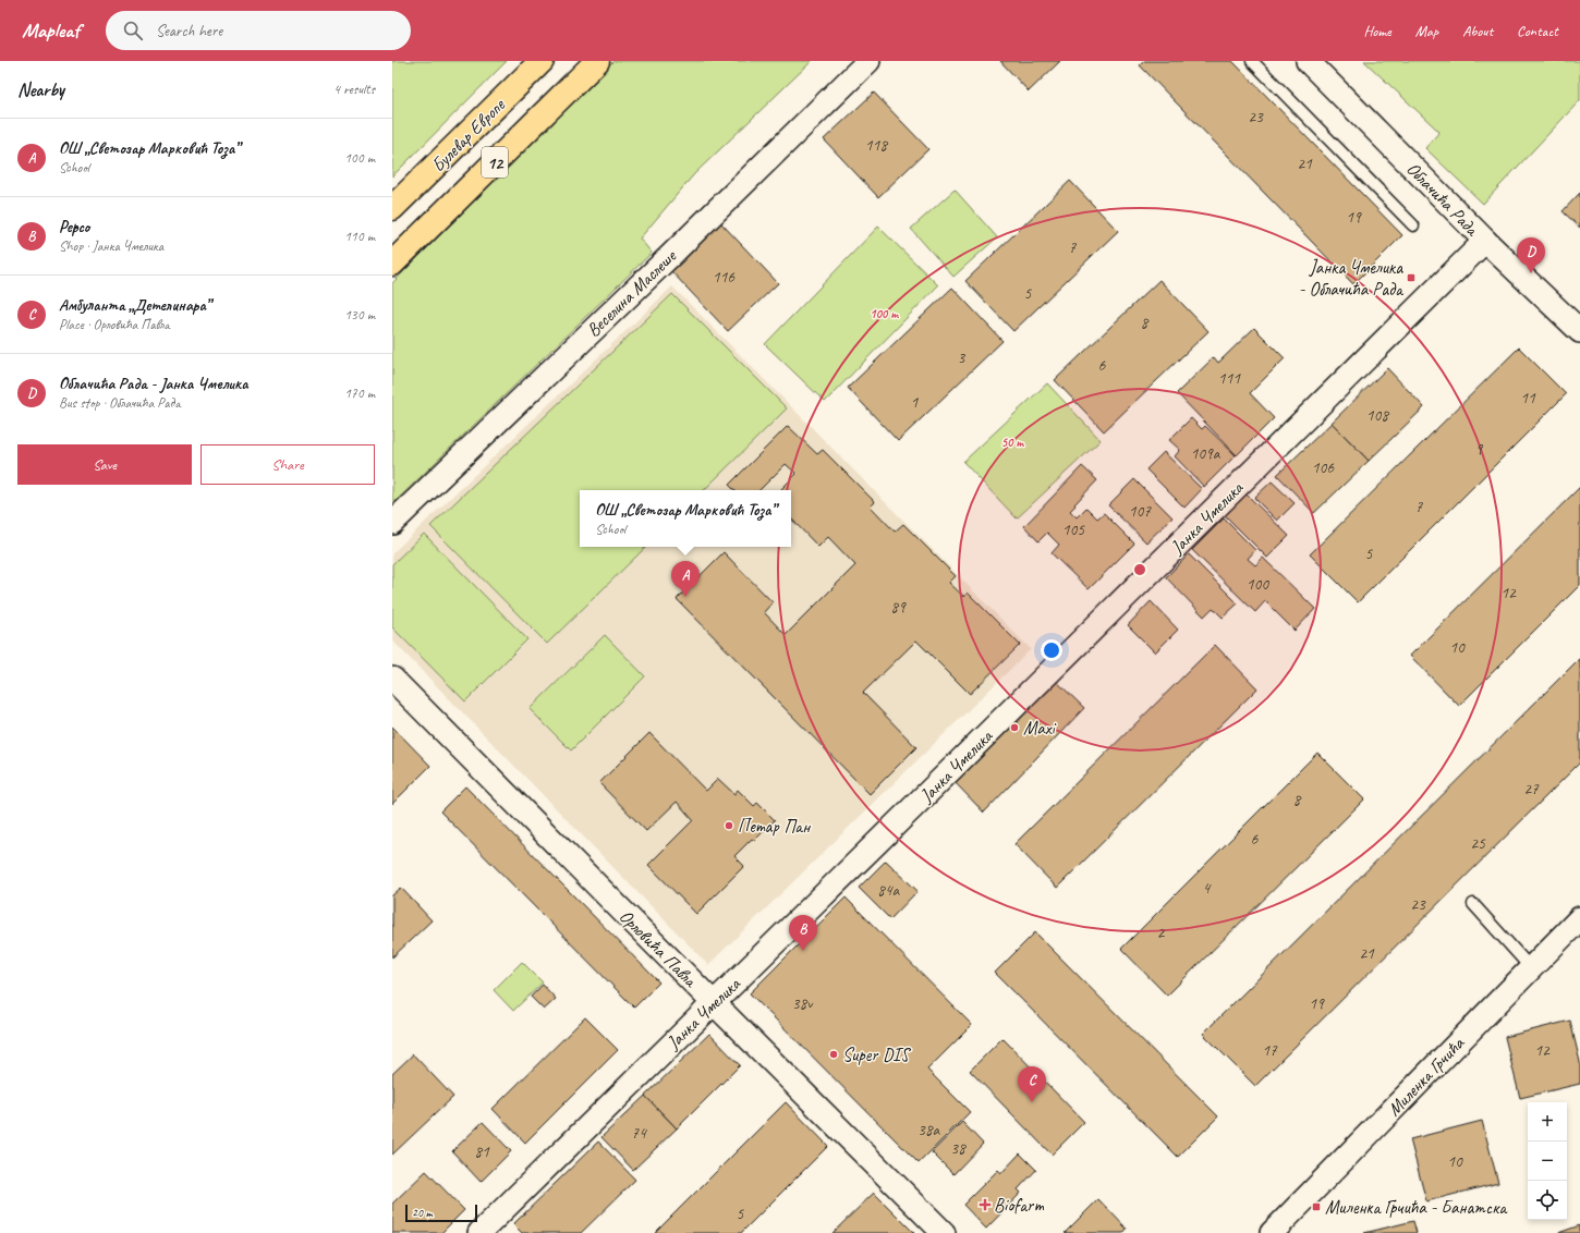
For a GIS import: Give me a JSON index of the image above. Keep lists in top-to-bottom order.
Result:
{
  "streets": {
    "main road": ["Булевар Европе", "12"],
    "street": [
      "Облачића Рада",
      "Веселина Маслеше",
      "Јанка Чмелика",
      "Орловића Павла",
      "Миленка Грчића"
    ]
  },
  "crossings": [
    ["Облачића Рада", "Јанка Чмелика"],
    ["Јанка Чмелика", "Орловића Павла"]
  ],
  "places": {
    "transit": ["Јанка Чмелика - Облачића Рада", "Миленка Грчића - Банатска"],
    "other": ["Maxi", "Петар Пан", "Super DIS"],
    "health": ["Biofarm"]
  },
  "house_numbers": [
    "23",
    "118",
    "21",
    "19",
    "7",
    "116",
    "5",
    "8",
    "3",
    "6",
    "111",
    "11",
    "1",
    "108",
    "9",
    "109a",
    "106",
    "7",
    "107",
    "105",
    "5",
    "100",
    "12",
    "89",
    "10",
    "27",
    "8",
    "6",
    "25",
    "4",
    "84a",
    "23",
    "2",
    "21",
    "38v",
    "19",
    "17",
    "12",
    "38a",
    "74",
    "38",
    "81",
    "10",
    "5"
  ],
  "scale_bar": "20 m",
  "page": {
    "header": "Mapleaf",
    "search": "Search here",
    "nav": [
      "Home",
      "Map",
      "About",
      "Contact"
    ],
    "heading": ["Nearby", "4 results"],
    "list": [
      {
        "mark": "A",
        "name": "ОШ „Светозар Марковић Тоза”",
        "note": "School",
        "value": "100 m"
      },
      {
        "mark": "B",
        "name": "Pepco",
        "note": "Shop · Јанка Чмелика",
        "value": "110 m"
      },
      {
        "mark": "C",
        "name": "Амбуланта „Детелинара”",
        "note": "Place · Орловића Павла",
        "value": "130 m"
      },
      {
        "mark": "D",
        "name": "Облачића Рада - Јанка Чмелика",
        "note": "Bus stop · Облачића Рада",
        "value": "170 m"
      }
    ],
    "pins": [
      "D",
      "A",
      "B",
      "C"
    ],
    "buttons": ["Save", "Share"],
    "popup": ["ОШ „Светозар Марковић Тоза”", "School"],
    "map_buttons": ["+", "−"],
    "scale": "20 m"
  },
  "rings": ["100 m", "50 m"]
}
